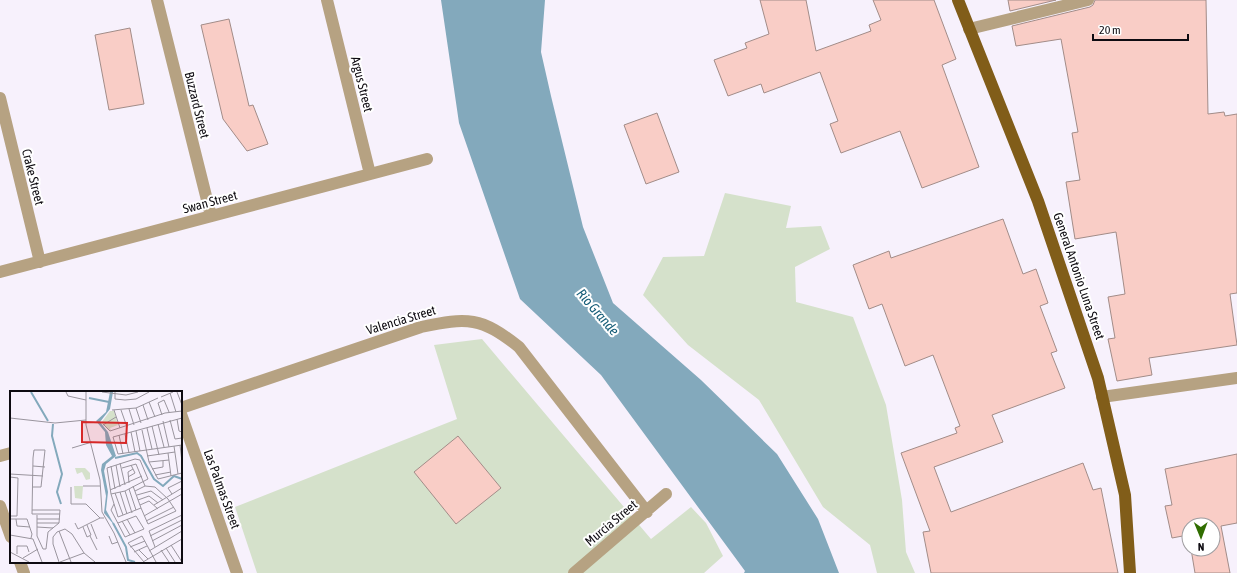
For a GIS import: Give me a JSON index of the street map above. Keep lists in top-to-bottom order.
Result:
{
  "streets": {
    "main road": ["General Antonio Luna Street"],
    "street": [
      "Argus Street",
      "Buzzard Street",
      "Crake Street",
      "Swan Street",
      "Valencia Street",
      "Las Palmas Street",
      "Murcia Street"
    ]
  },
  "crossings": [
    ["Argus Street", "Swan Street"],
    ["Buzzard Street", "Swan Street"],
    ["Crake Street", "Swan Street"],
    ["Valencia Street", "Murcia Street"]
  ],
  "water": ["Rio Grande"],
  "scale_bar": "20 m",
  "north": "bottom"
}
